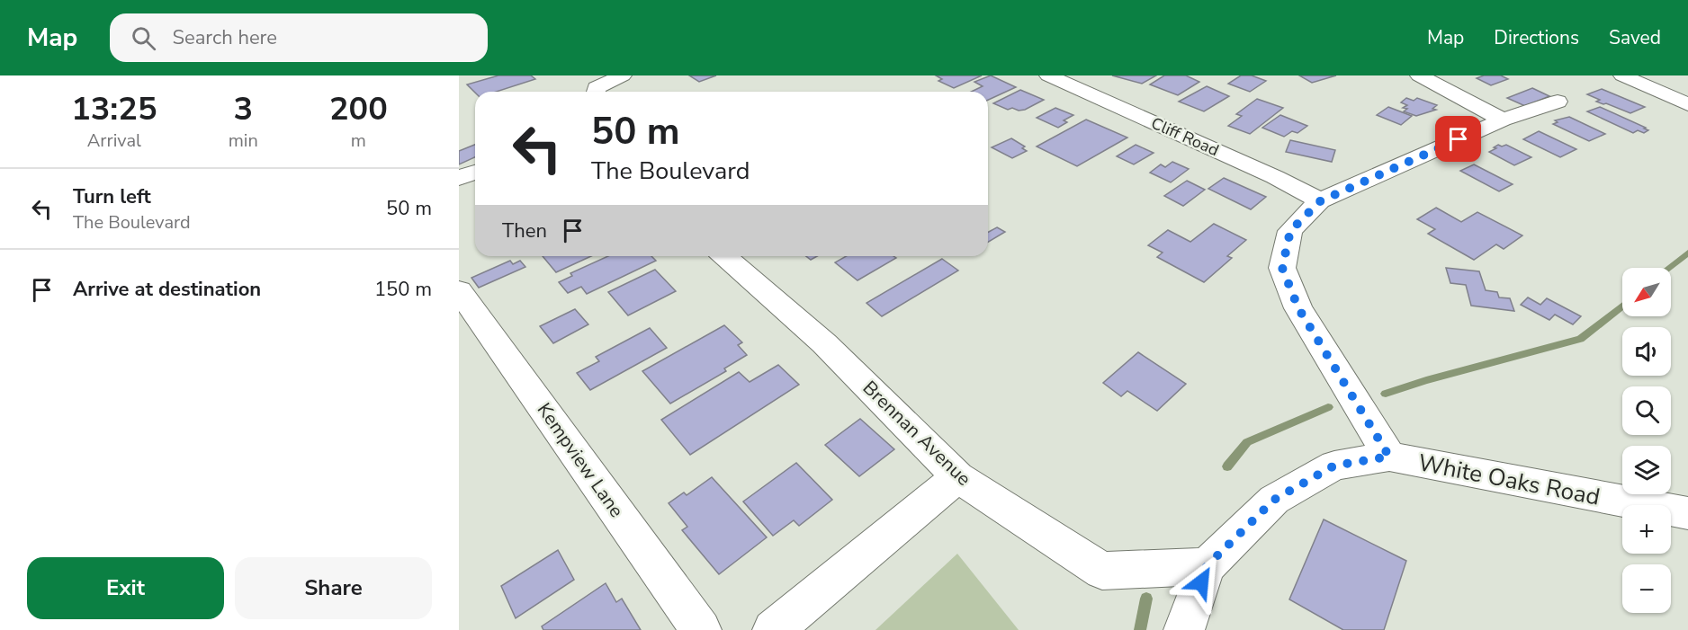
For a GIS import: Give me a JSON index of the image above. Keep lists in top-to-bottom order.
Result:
{
  "streets": {
    "street": [
      "Cliff Road",
      "Brennan Avenue",
      "Kempview Lane",
      "White Oaks Road"
    ]
  },
  "crossings": [
    ["Brennan Avenue", "White Oaks Road"]
  ],
  "north": "bottom left",
  "page": {
    "header": "Map",
    "search": "Search here",
    "nav": ["Map", "Directions", "Saved"],
    "eta": [
      "13:25",
      "Arrival",
      "3",
      "min",
      "200",
      "m"
    ],
    "turn": ["50 m", "The Boulevard"],
    "list": [
      {
        "name": "Turn left",
        "note": "The Boulevard",
        "value": "50 m"
      },
      {
        "name": "Arrive at destination",
        "value": "150 m"
      }
    ],
    "then": "Then",
    "map_buttons": ["+", "−"],
    "buttons": ["Exit", "Share"]
  }
}
